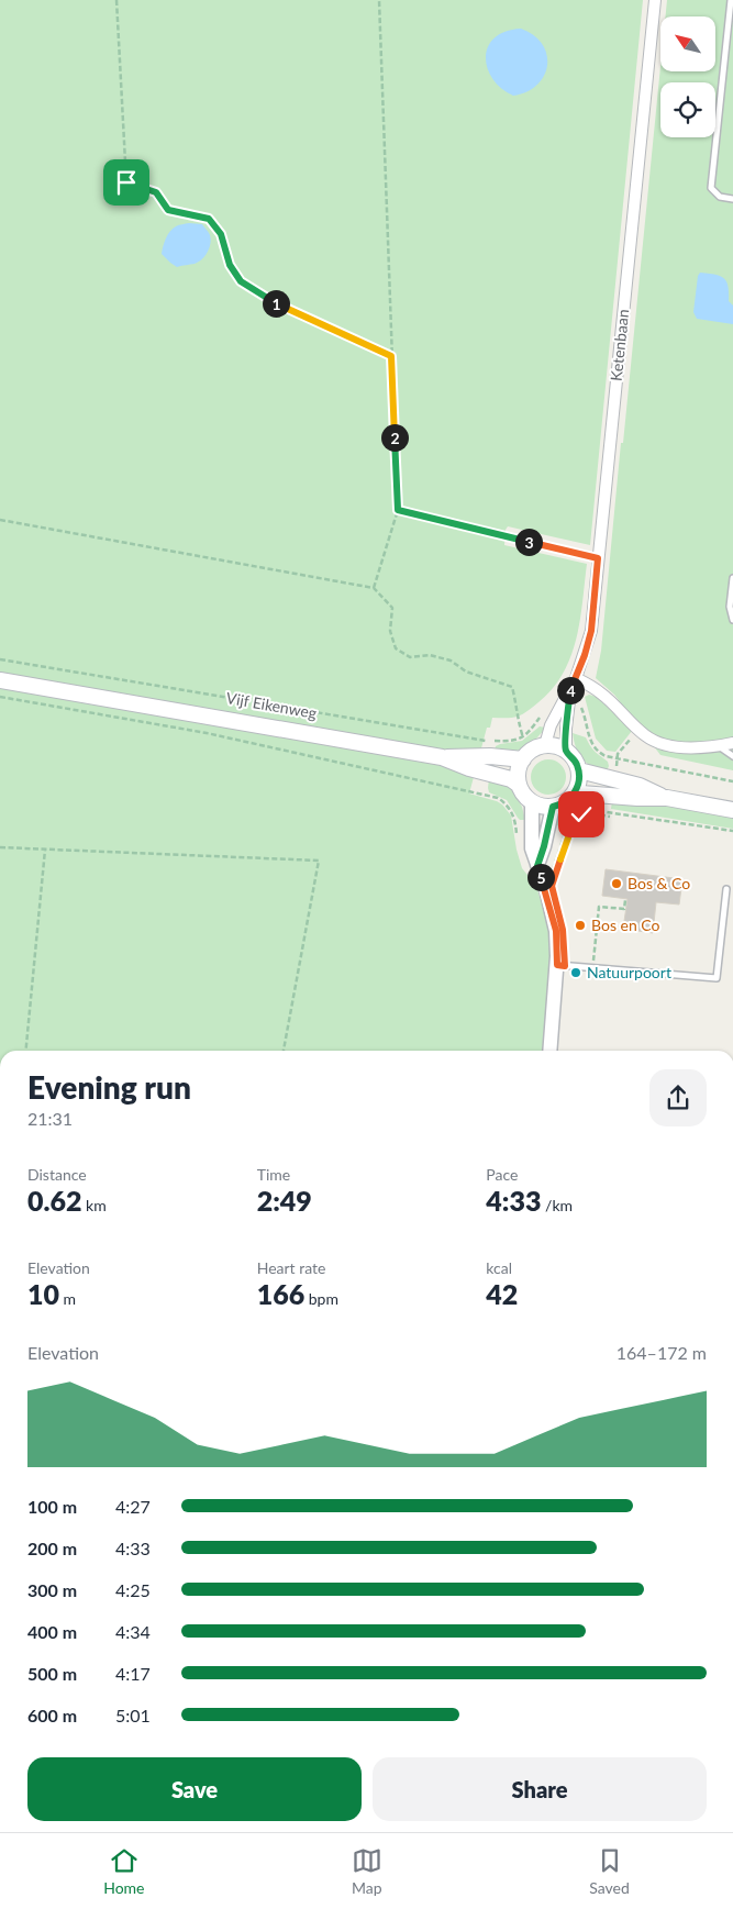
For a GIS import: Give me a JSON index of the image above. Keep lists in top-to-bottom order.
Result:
{
  "streets": {
    "main road": ["Vijf Eikenweg"],
    "street": ["Ketenbaan"]
  },
  "crossings": [
    ["Ketenbaan", "Vijf Eikenweg"]
  ],
  "places": ["Bos & Co", "Bos en Co", "Natuurpoort"],
  "north": "top left",
  "page": {
    "pins": [
      "1",
      "2",
      "3",
      "4",
      "5"
    ],
    "heading": ["Evening run", "21:31"],
    "stats": [
      ["Distance", "0.62 km"],
      ["Time", "2:49"],
      ["Pace", "4:33 /km"],
      ["Elevation", "10 m"],
      ["Heart rate", "166 bpm"],
      ["kcal", "42"]
    ],
    "chart": ["Elevation", "164–172 m"],
    "list": [
      {
        "name": "100 m",
        "note": "4:27"
      },
      {
        "name": "200 m",
        "note": "4:33"
      },
      {
        "name": "300 m",
        "note": "4:25"
      },
      {
        "name": "400 m",
        "note": "4:34"
      },
      {
        "name": "500 m",
        "note": "4:17"
      },
      {
        "name": "600 m",
        "note": "5:01"
      }
    ],
    "buttons": ["Save", "Share"],
    "tabs": ["Home", "Map", "Saved"]
  }
}
